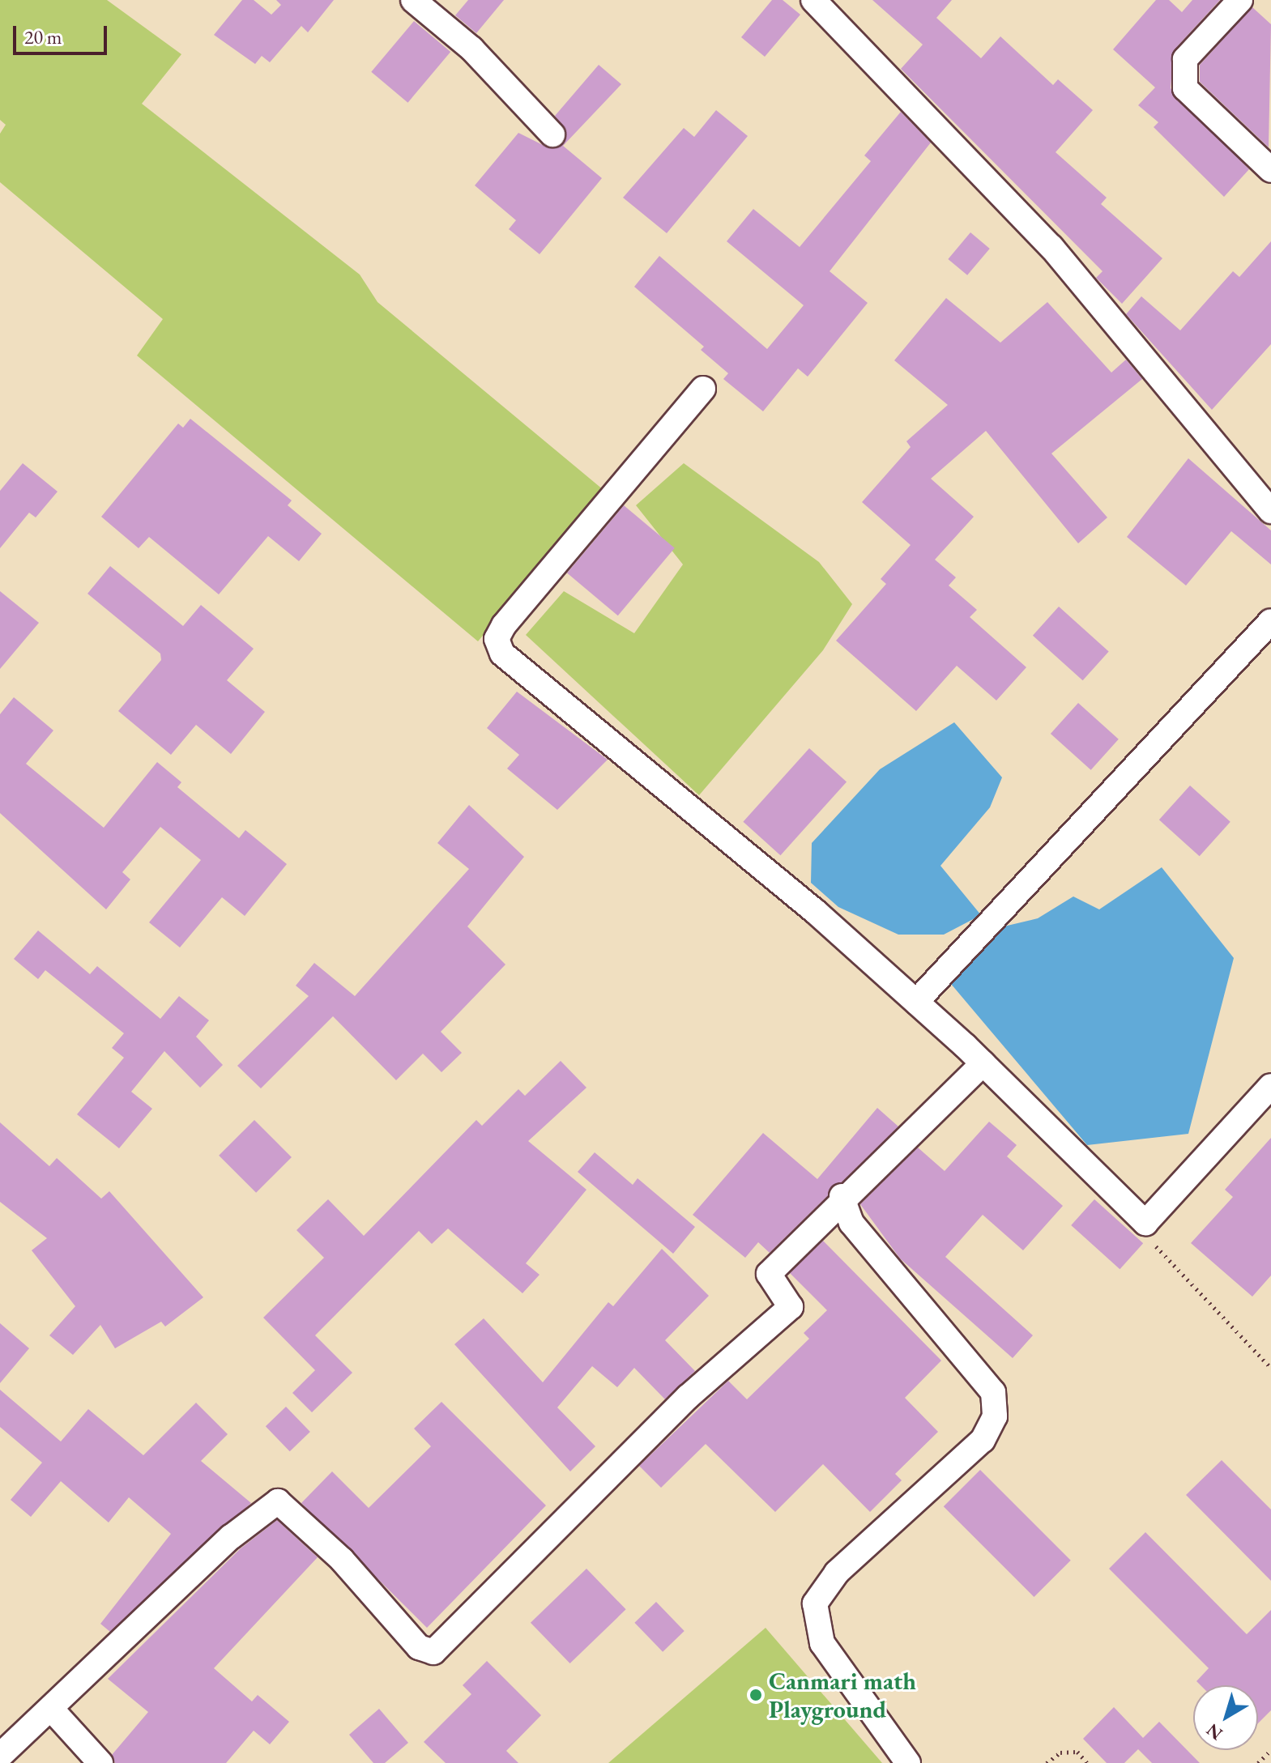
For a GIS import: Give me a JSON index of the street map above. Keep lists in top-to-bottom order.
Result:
{
  "places": ["Canmari math Playground"],
  "scale_bar": "20 m",
  "north": "bottom left"
}
